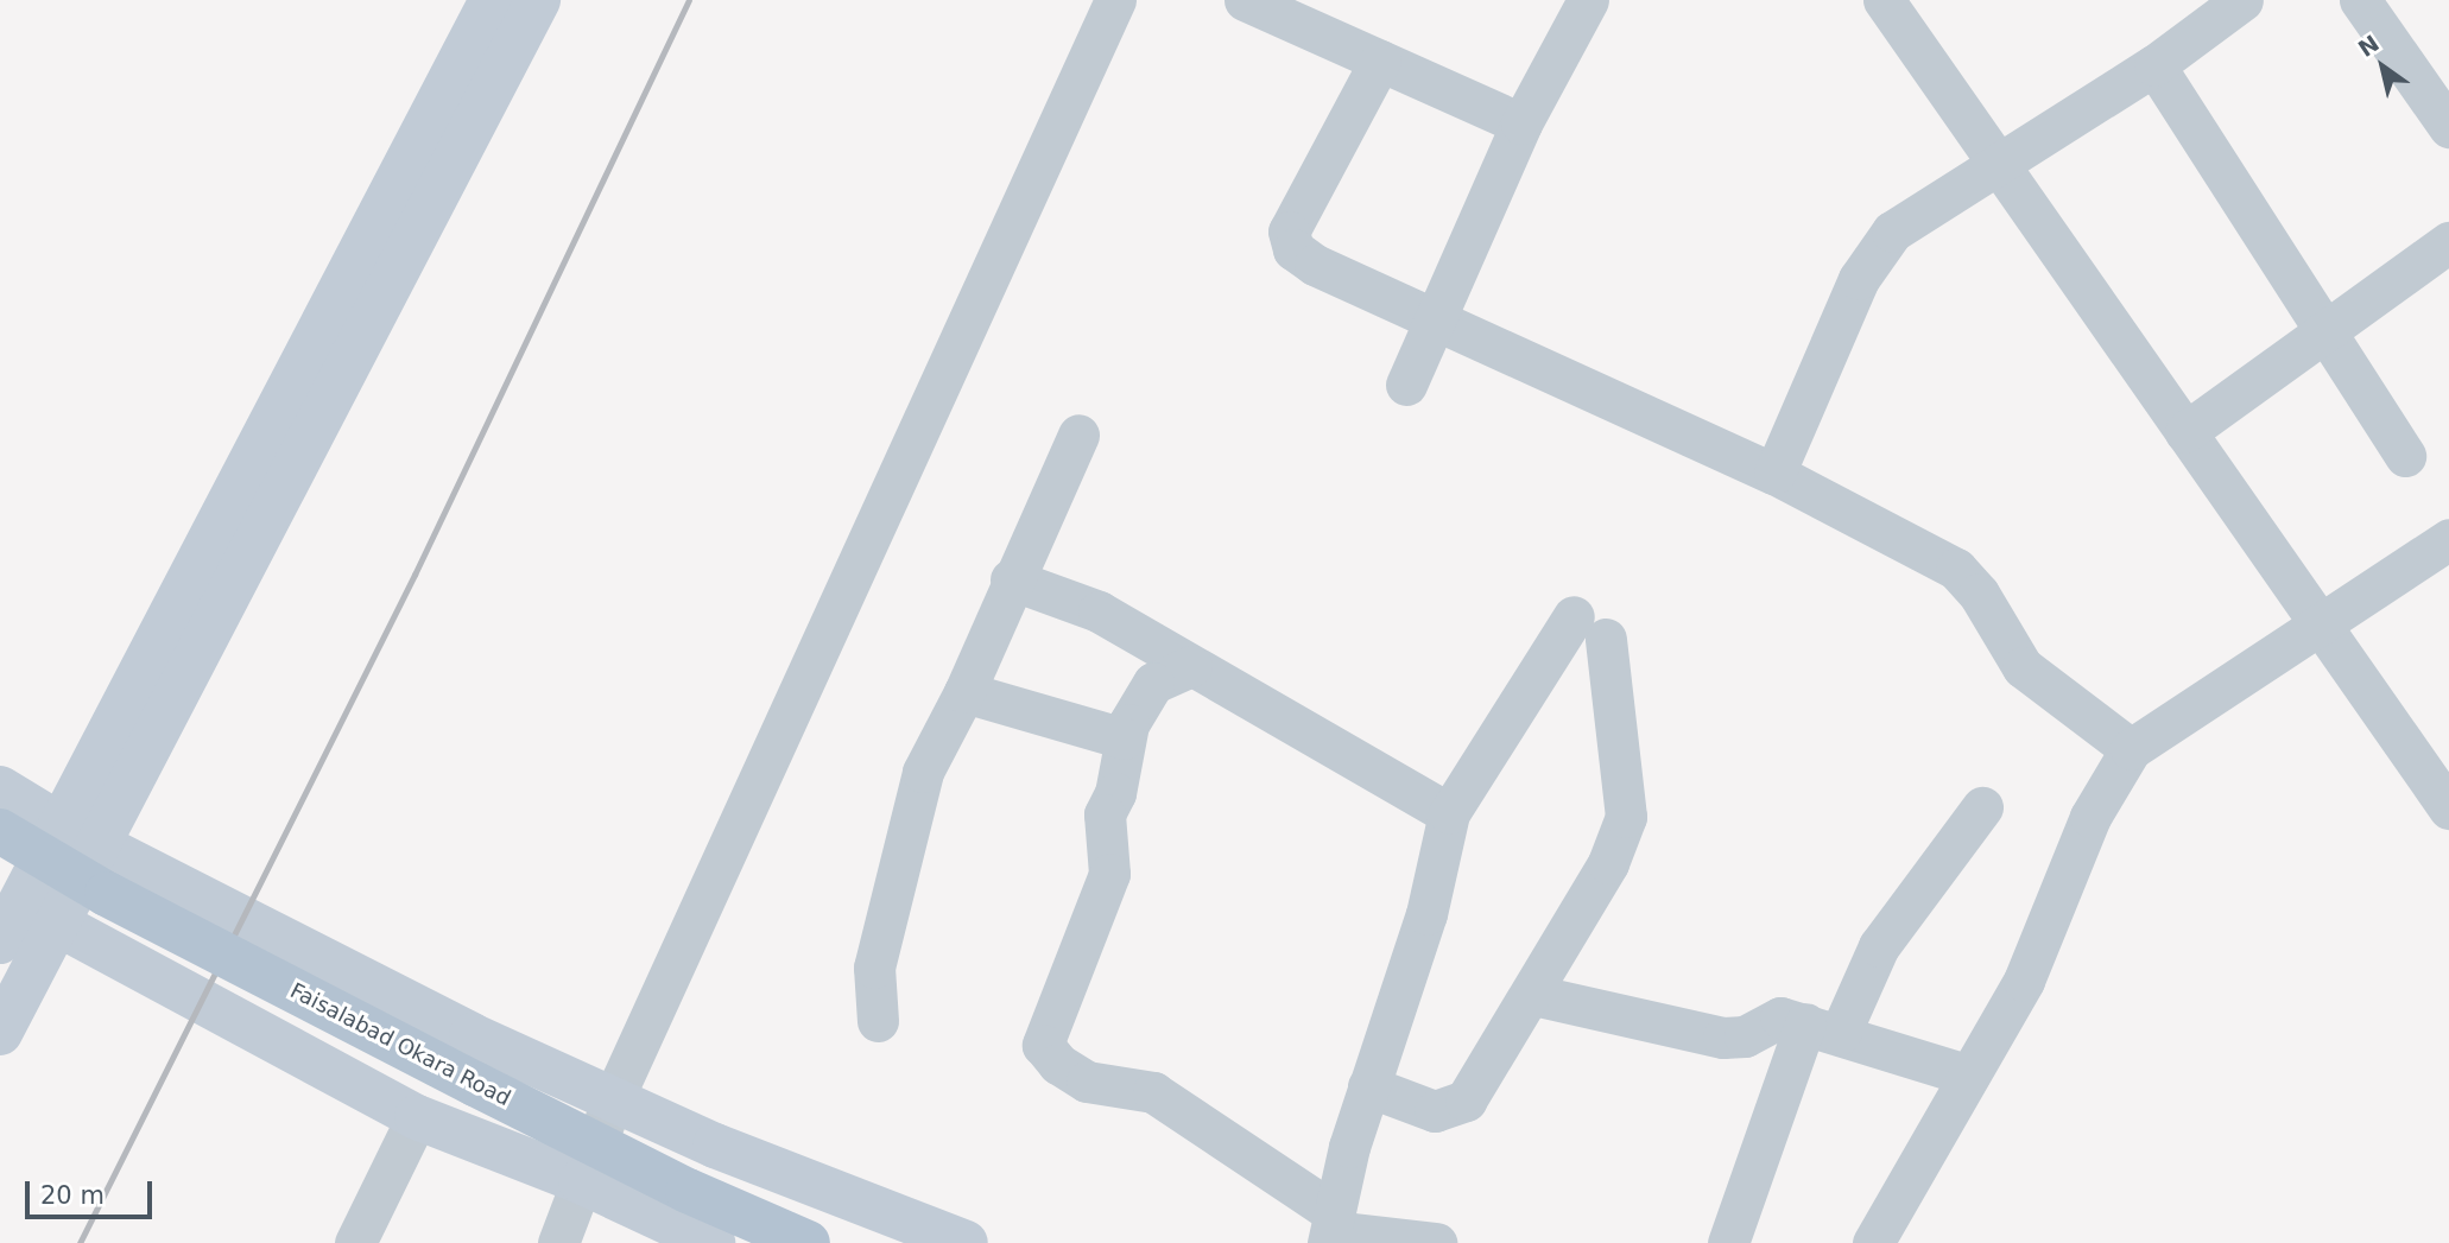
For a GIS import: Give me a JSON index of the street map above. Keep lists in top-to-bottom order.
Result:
{
  "streets": {
    "main road": ["Faisalabad Okara Road"]
  },
  "scale_bar": "20 m",
  "north": "top left"
}
